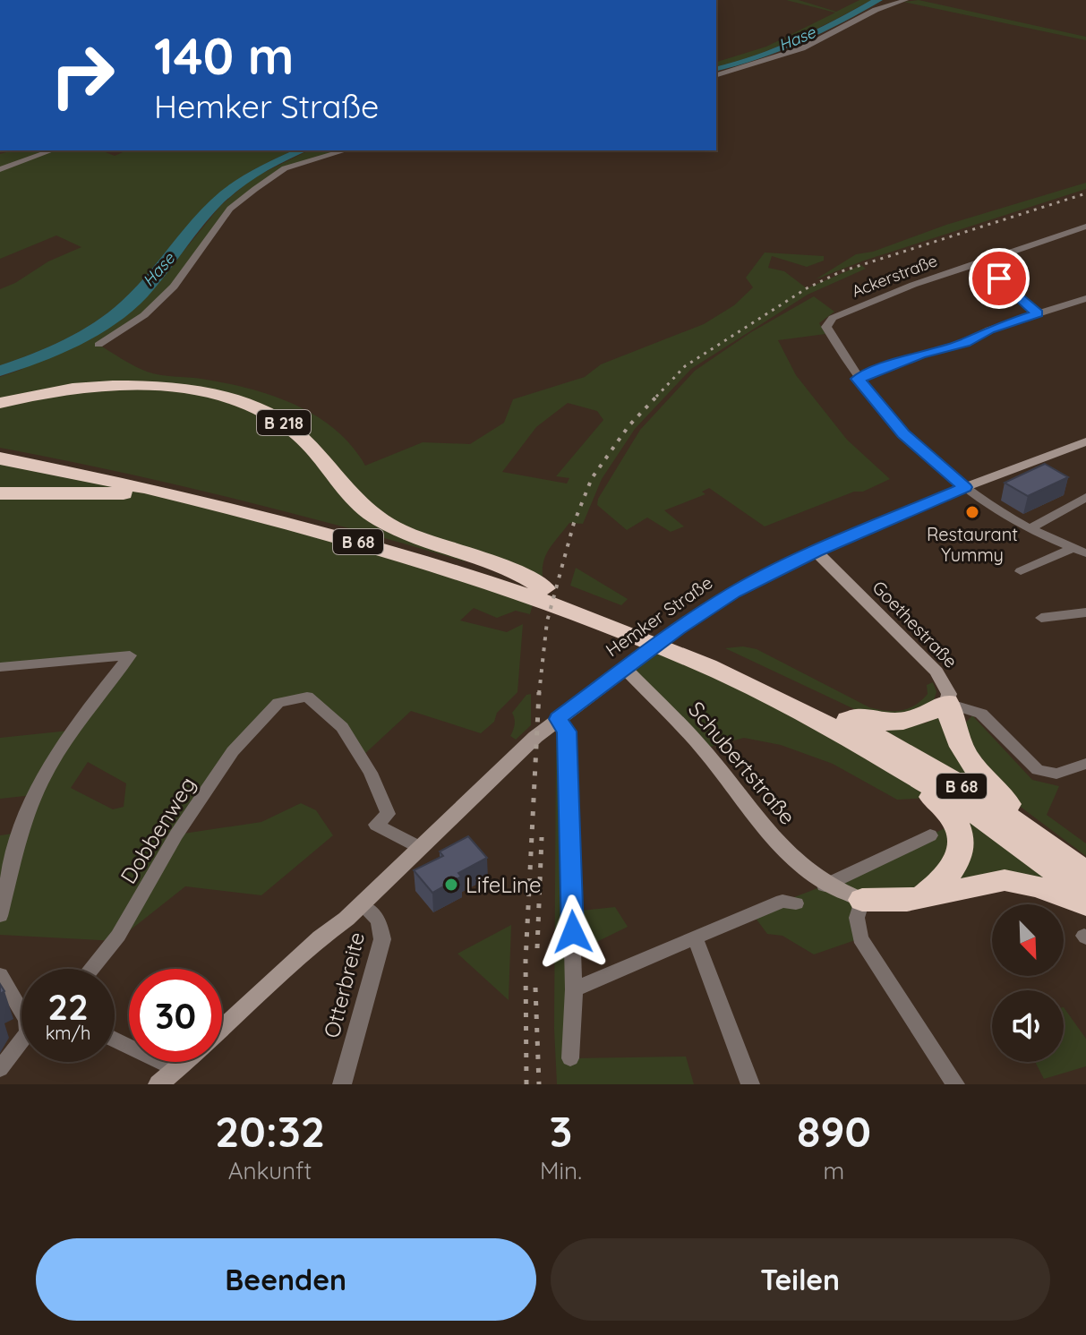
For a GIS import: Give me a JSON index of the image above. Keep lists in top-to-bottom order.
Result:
{
  "streets": {
    "highway": ["B 218", "B 68"],
    "main road": ["Hemker Straße", "Goethestraße", "Schubertstraße"],
    "street": ["Ackerstraße", "Dobbenweg", "Otterbreite"]
  },
  "crossings": [
    ["B 218", "B 68"],
    ["B 68", "Goethestraße"],
    ["Hemker Straße", "Goethestraße"],
    ["Hemker Straße", "Schubertstraße"],
    ["Hemker Straße", "Dobbenweg"],
    ["Hemker Straße", "Otterbreite"]
  ],
  "water": ["Hase"],
  "places": ["Restaurant Yummy", "LifeLine"],
  "north": "bottom right",
  "page": {
    "turn": ["140 m", "Hemker Straße"],
    "speed": "22 km/h",
    "limit": "30",
    "eta": [
      "20:32",
      "Ankunft",
      "3",
      "Min.",
      "890",
      "m"
    ],
    "buttons": ["Beenden", "Teilen"]
  }
}
